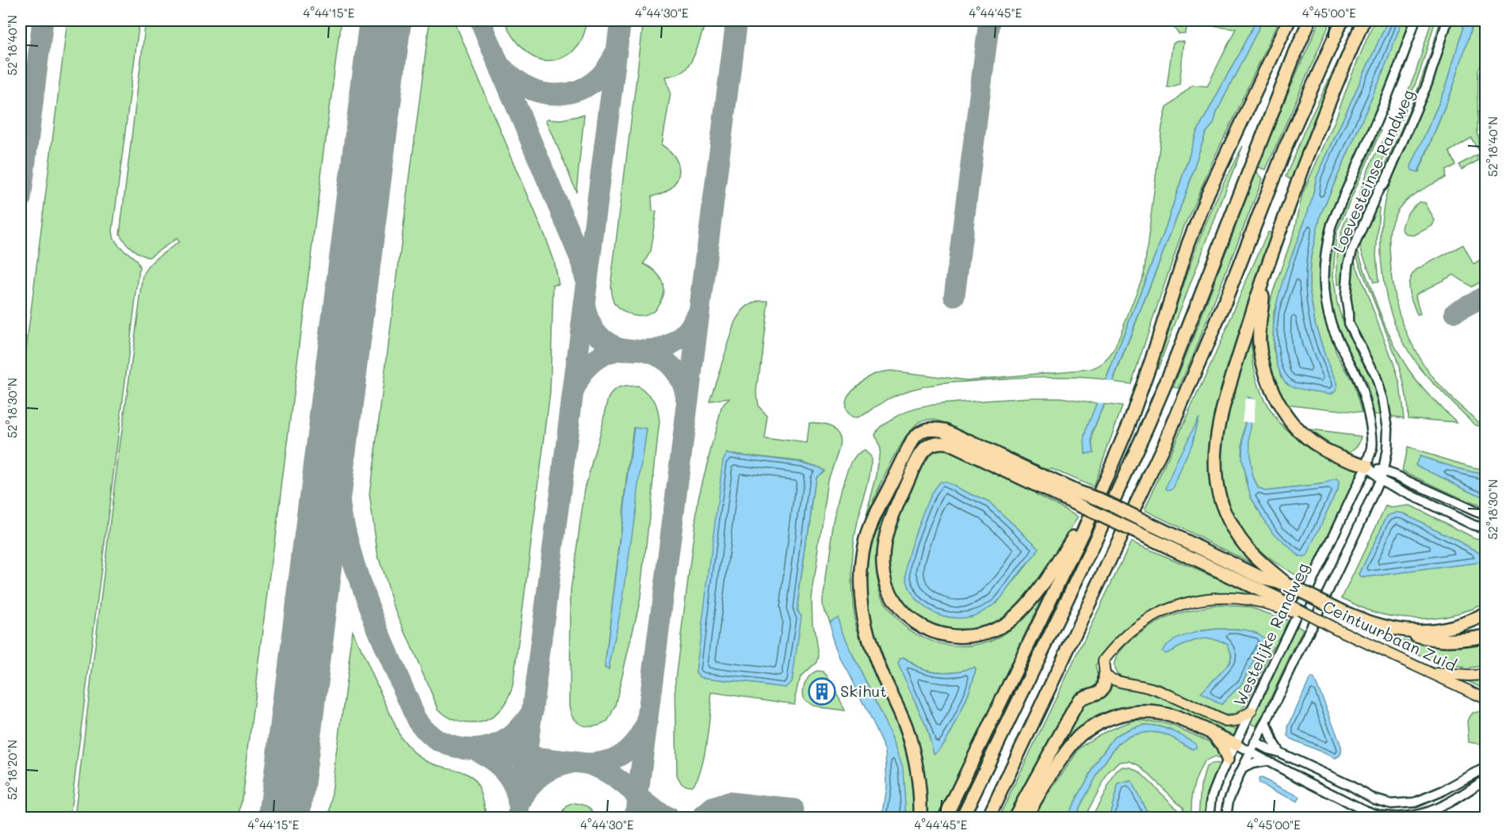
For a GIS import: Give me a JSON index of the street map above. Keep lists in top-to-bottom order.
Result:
{
  "streets": {
    "main road": ["Ceintuurbaan Zuid"],
    "street": ["Loevesteinse Randweg", "Westelijke Randweg"]
  },
  "crossings": [
    ["Loevesteinse Randweg", "Westelijke Randweg"]
  ],
  "places": {
    "building": ["Skihut"]
  },
  "coordinates": [
    "4°44'15\"E",
    "4°44'30\"E",
    "4°44'45\"E",
    "4°45'00\"E",
    "52°18'40\"N",
    "52°18'30\"N",
    "52°18'20\"N"
  ]
}
